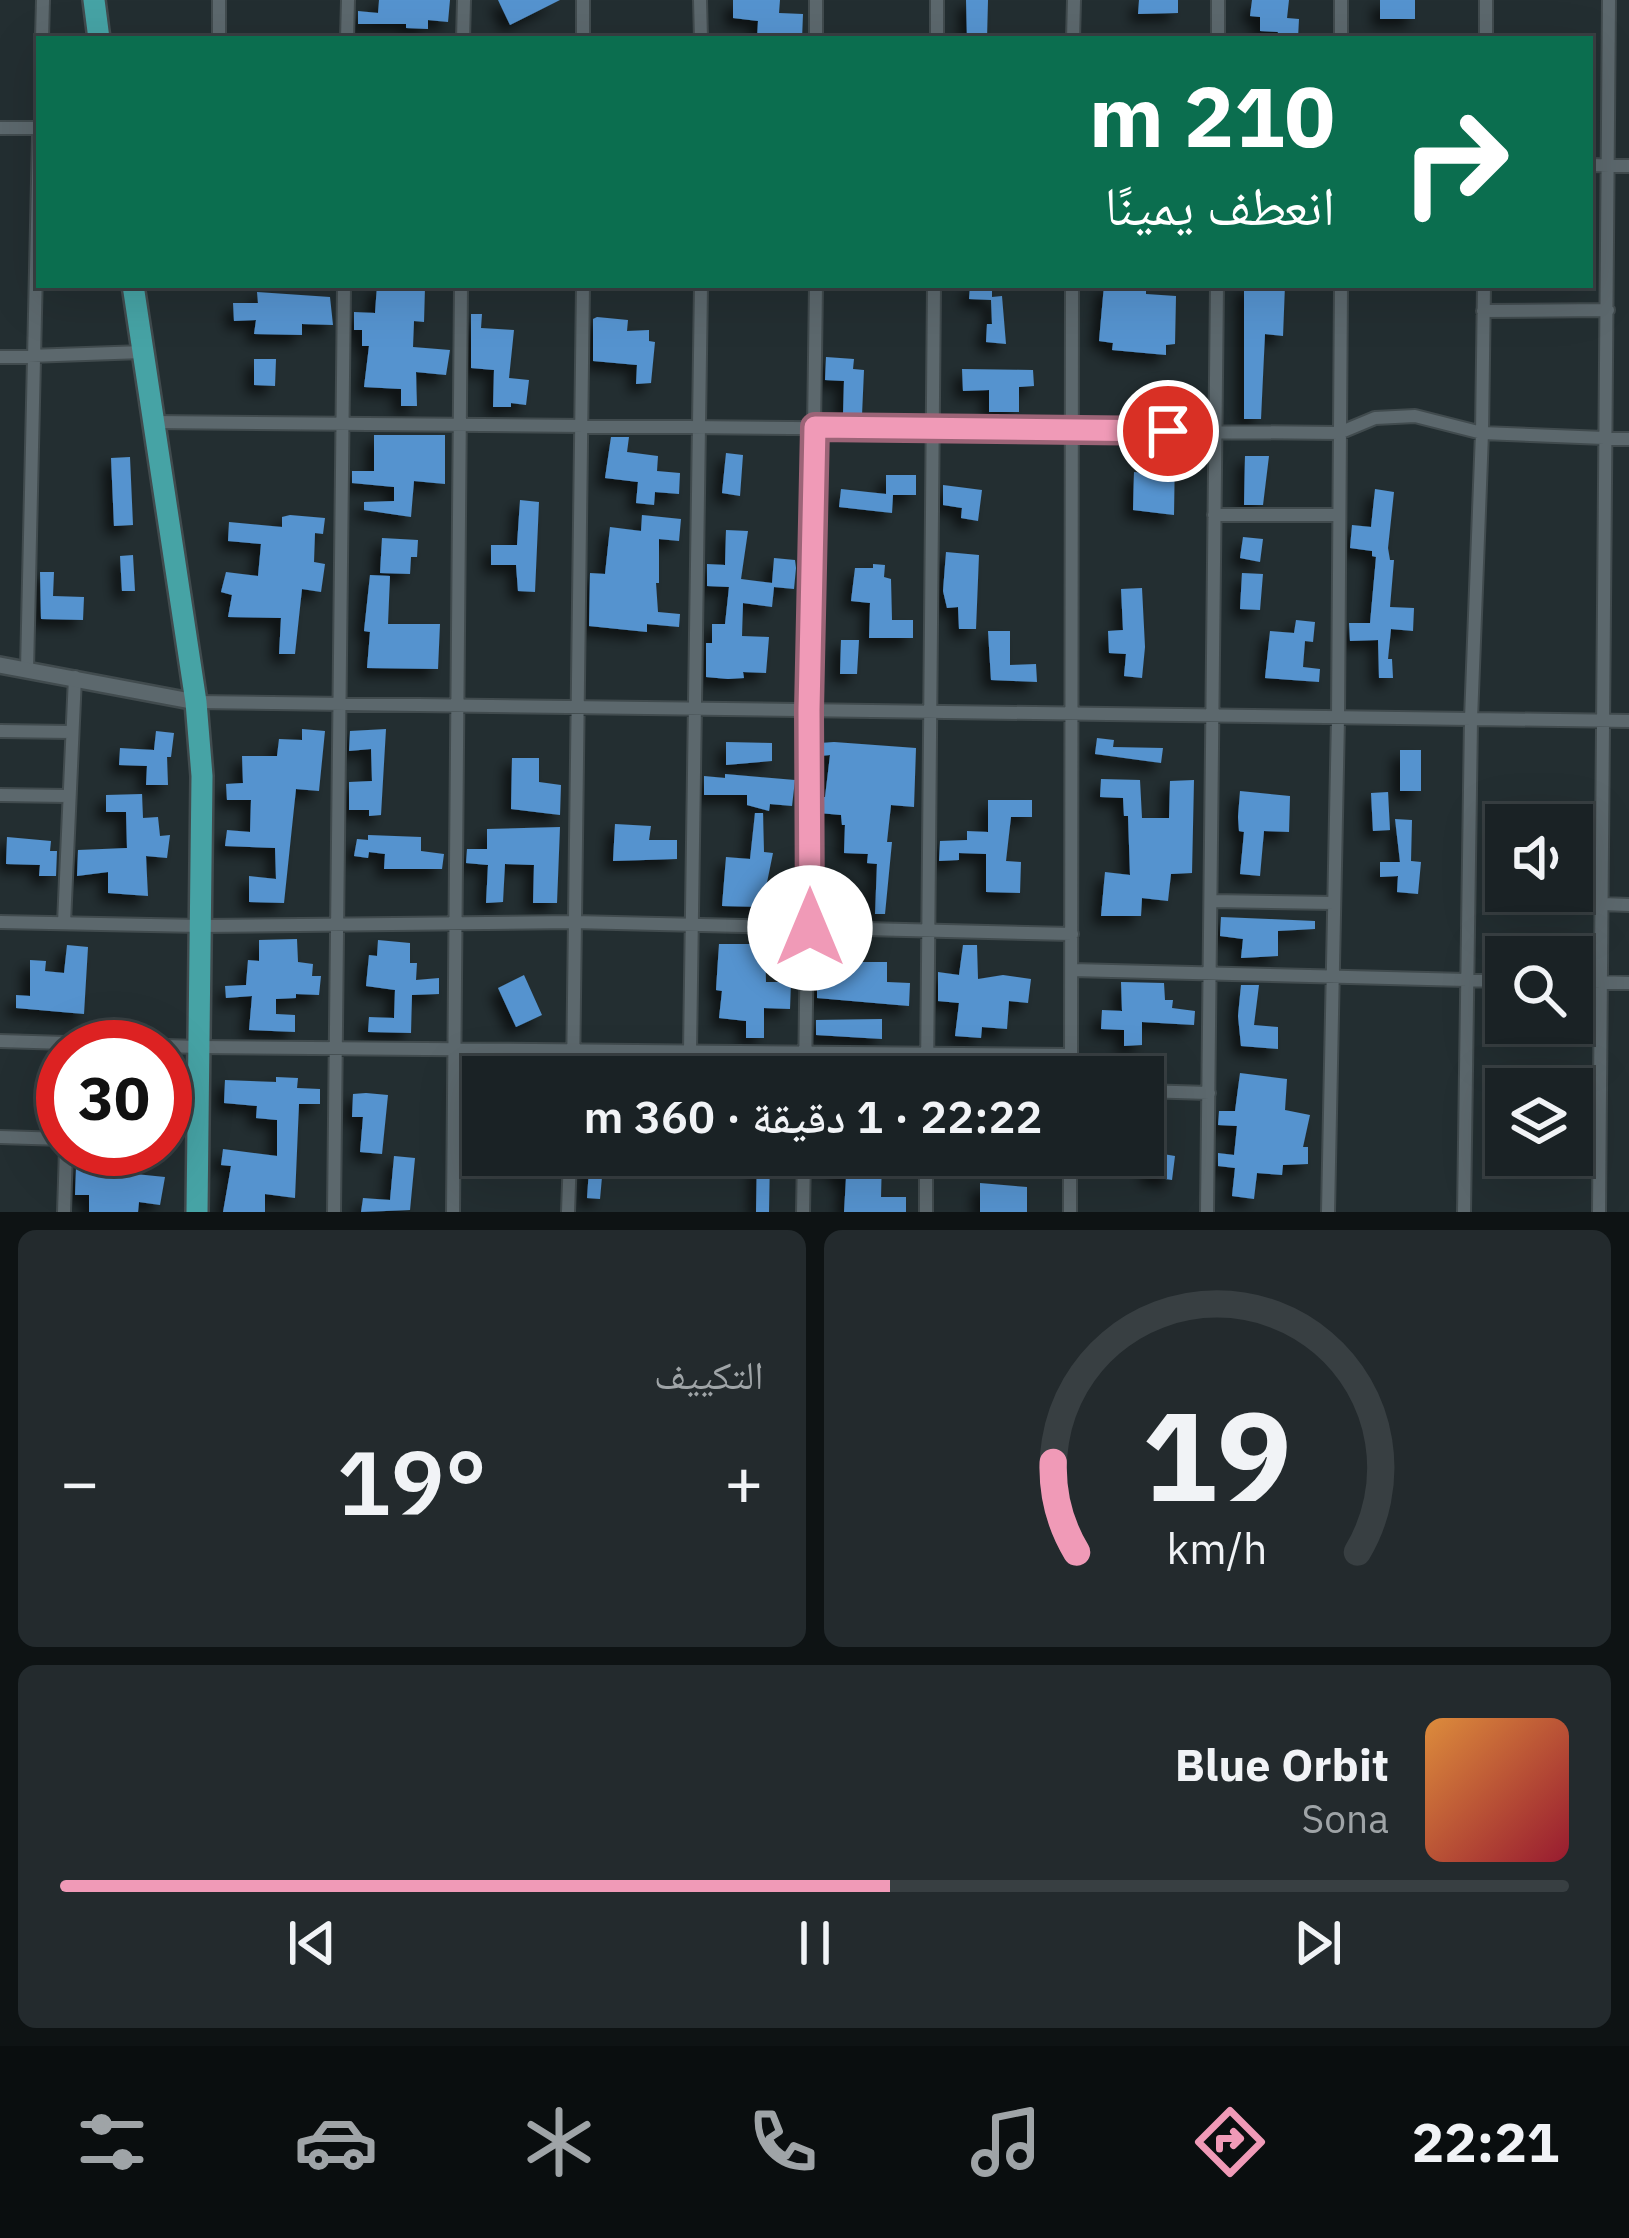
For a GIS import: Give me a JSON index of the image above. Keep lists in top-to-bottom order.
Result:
{
  "page": {
    "turn": ["210 m", "انعطف يمينًا"],
    "limit": "30",
    "trip": "22:22 · 1 دقيقة · 360 m",
    "tile": "التكييف",
    "heat": ["−", "19°", "+"],
    "song": ["Blue Orbit", "Sona"],
    "tabs": "22:21",
    "gauge": ["19", "km/h"]
  }
}
